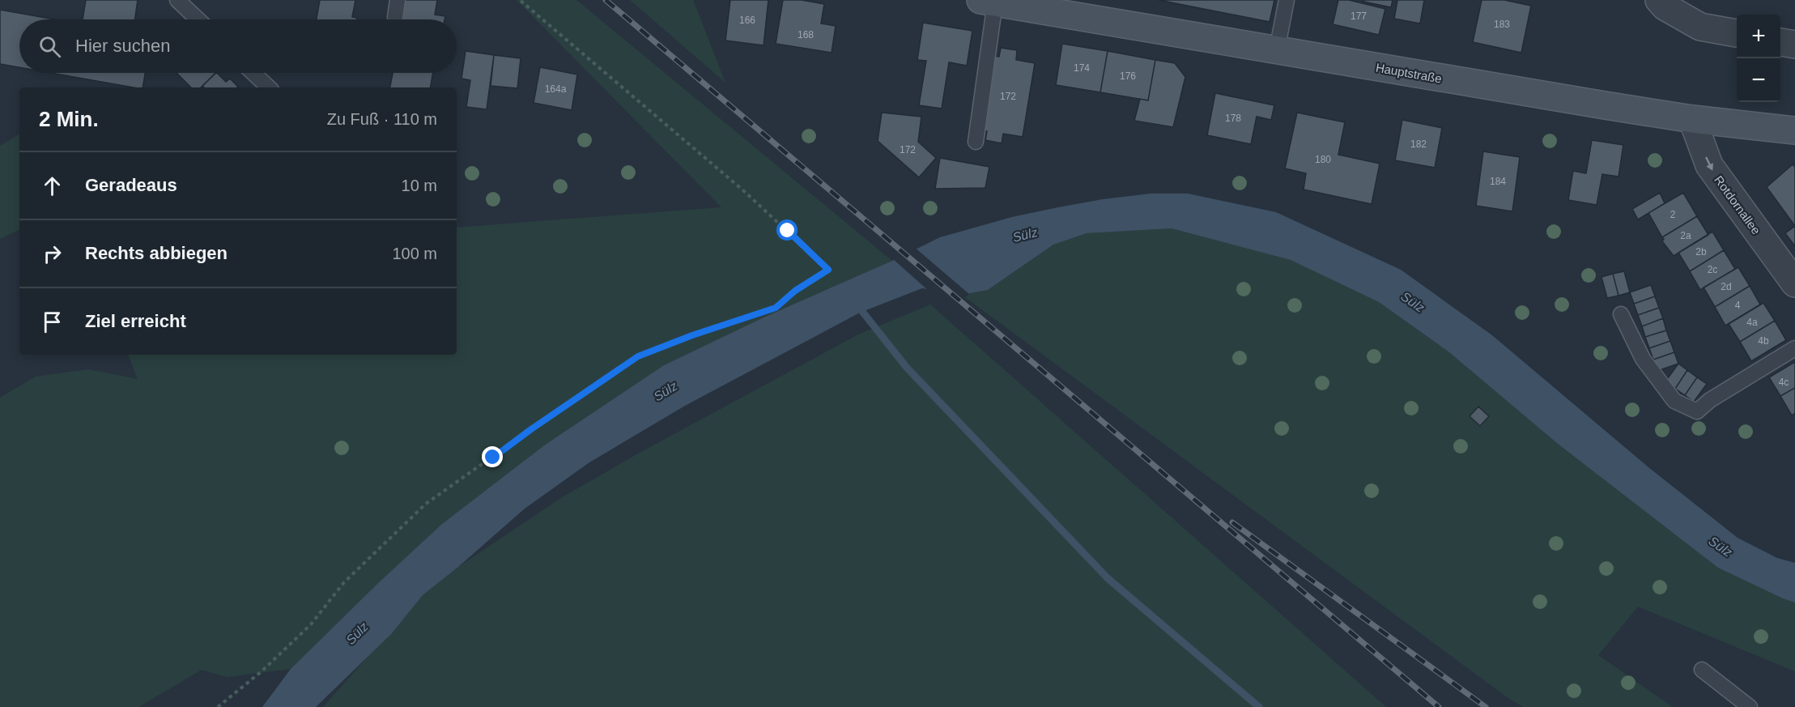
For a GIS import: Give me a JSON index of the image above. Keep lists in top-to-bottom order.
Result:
{
  "streets": {
    "main road": ["Hauptstraße"],
    "street": ["Rotdornallee"]
  },
  "crossings": [
    ["Hauptstraße", "Rotdornallee"]
  ],
  "one_way": ["Rotdornallee"],
  "water": ["Sülz"],
  "house_numbers": [
    "177",
    "166",
    "183",
    "168",
    "174",
    "176",
    "164a",
    "172",
    "178",
    "182",
    "172",
    "180",
    "184",
    "2",
    "2a",
    "2b",
    "2c",
    "2d",
    "4",
    "4a",
    "4b",
    "4c"
  ],
  "page": {
    "map_buttons": ["+", "−"],
    "search": "Hier suchen",
    "heading": ["2 Min.", "Zu Fuß · 110 m"],
    "list": [
      ["Geradeaus", "10 m"],
      ["Rechts abbiegen", "100 m"],
      "Ziel erreicht"
    ]
  }
}
